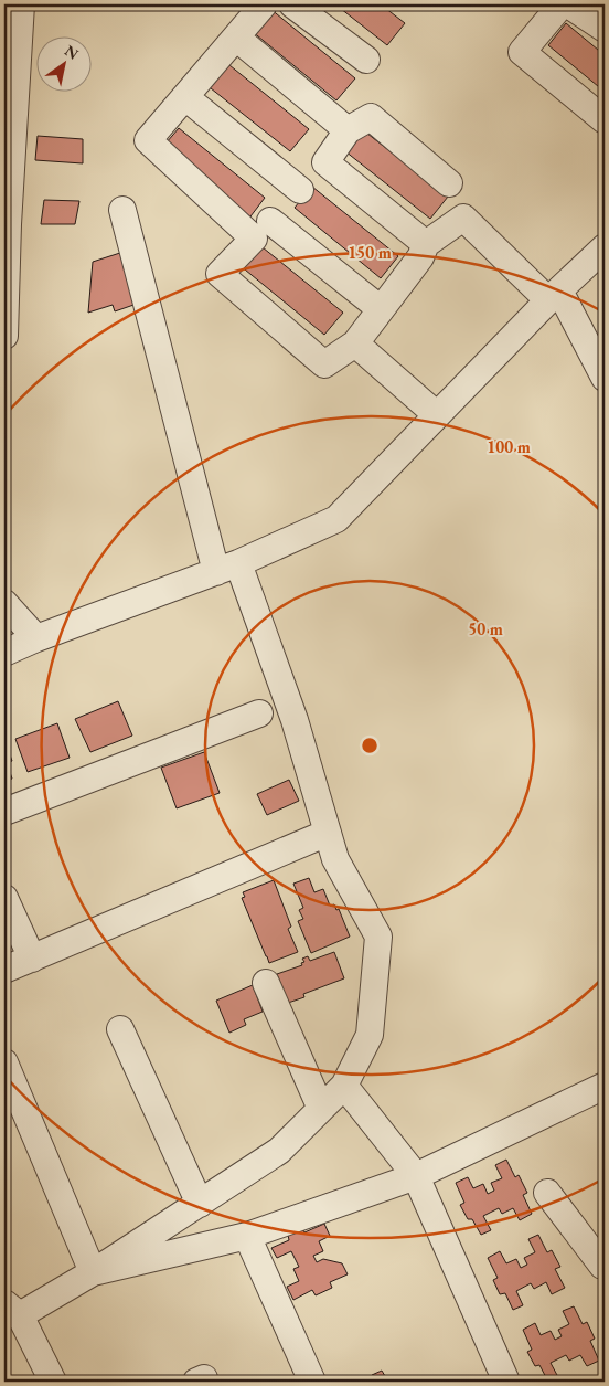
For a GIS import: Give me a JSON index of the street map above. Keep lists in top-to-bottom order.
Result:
{
  "north": "top right",
  "rings": ["150 m", "100 m", "50 m"]
}
